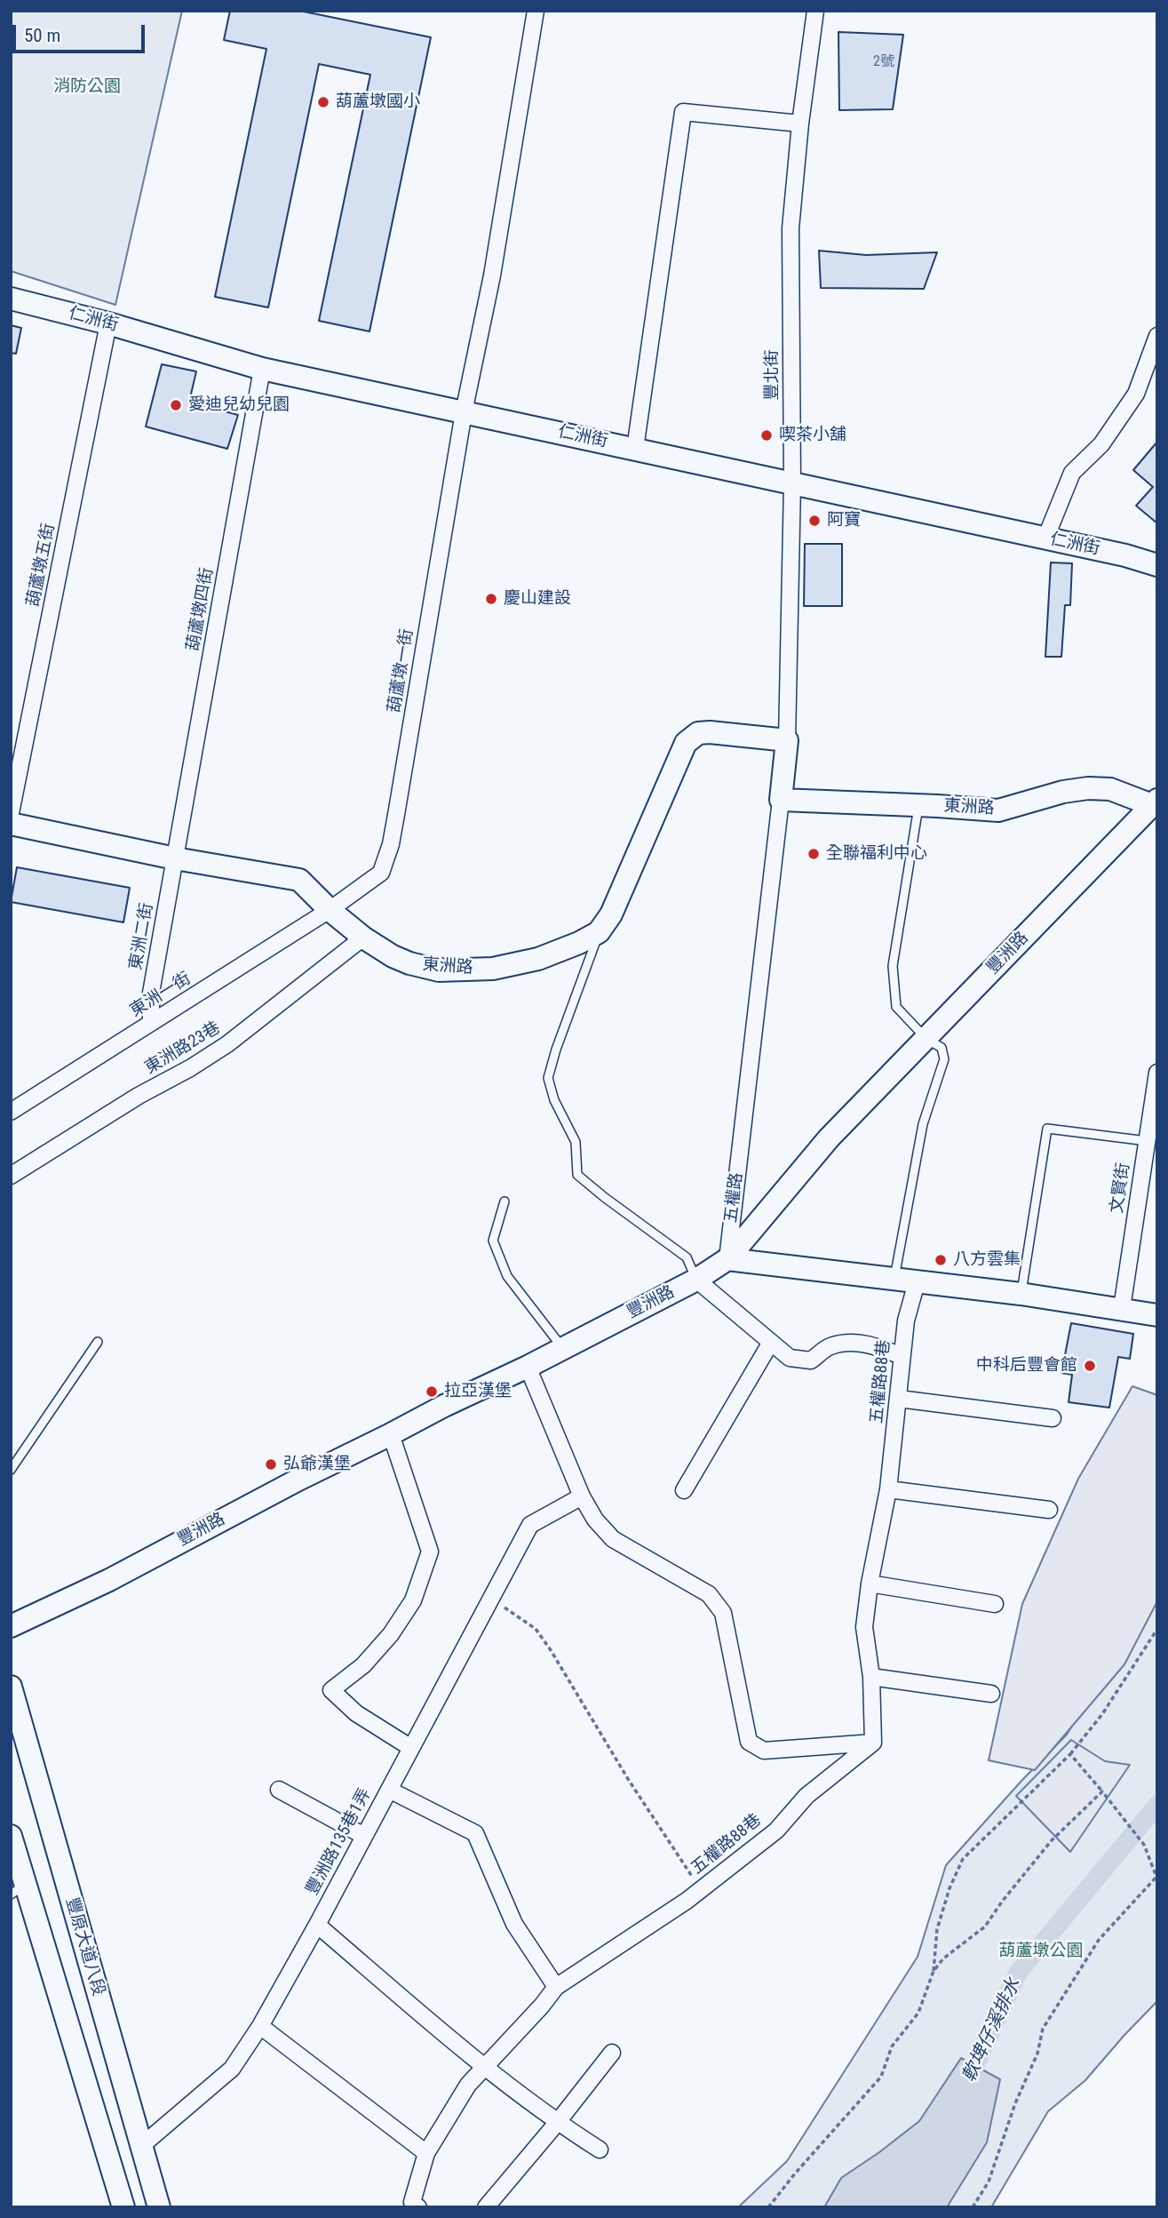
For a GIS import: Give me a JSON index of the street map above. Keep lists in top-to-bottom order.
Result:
{
  "streets": {
    "street": [
      "仁洲街",
      "豐北街",
      "葫蘆墩五街",
      "葫蘆墩四街",
      "葫蘆墩一街",
      "東洲路",
      "東洲二街",
      "豐洲路",
      "東洲一街",
      "東洲路23巷",
      "文賢街",
      "五權路",
      "五權路88巷",
      "豐洲路135巷1弄",
      "豐原大道八段"
    ]
  },
  "crossings": [
    ["仁洲街", "豐北街"],
    ["仁洲街", "葫蘆墩五街"],
    ["仁洲街", "葫蘆墩四街"],
    ["仁洲街", "葫蘆墩一街"],
    ["豐北街", "五權路"],
    ["葫蘆墩四街", "東洲路"],
    ["葫蘆墩四街", "東洲二街"],
    ["葫蘆墩一街", "東洲路"],
    ["葫蘆墩一街", "東洲一街"],
    ["東洲路", "東洲二街"],
    ["東洲路", "豐洲路"],
    ["東洲路", "東洲一街"],
    ["東洲路", "東洲路23巷"],
    ["東洲路", "五權路"],
    ["東洲二街", "東洲一街"],
    ["豐洲路", "五權路"],
    ["豐洲路135巷1弄", "豐原大道八段"]
  ],
  "water": ["軟埤仔溪排水"],
  "parks": ["消防公園", "葫蘆墩公園"],
  "places": [
    "葫蘆墩國小",
    "愛迪兒幼兒園",
    "喫茶小舖",
    "阿寶",
    "慶山建設",
    "全聯福利中心",
    "八方雲集",
    "中科后豐會館",
    "拉亞漢堡",
    "弘爺漢堡"
  ],
  "house_numbers": ["2號"],
  "scale_bar": "50 m"
}
